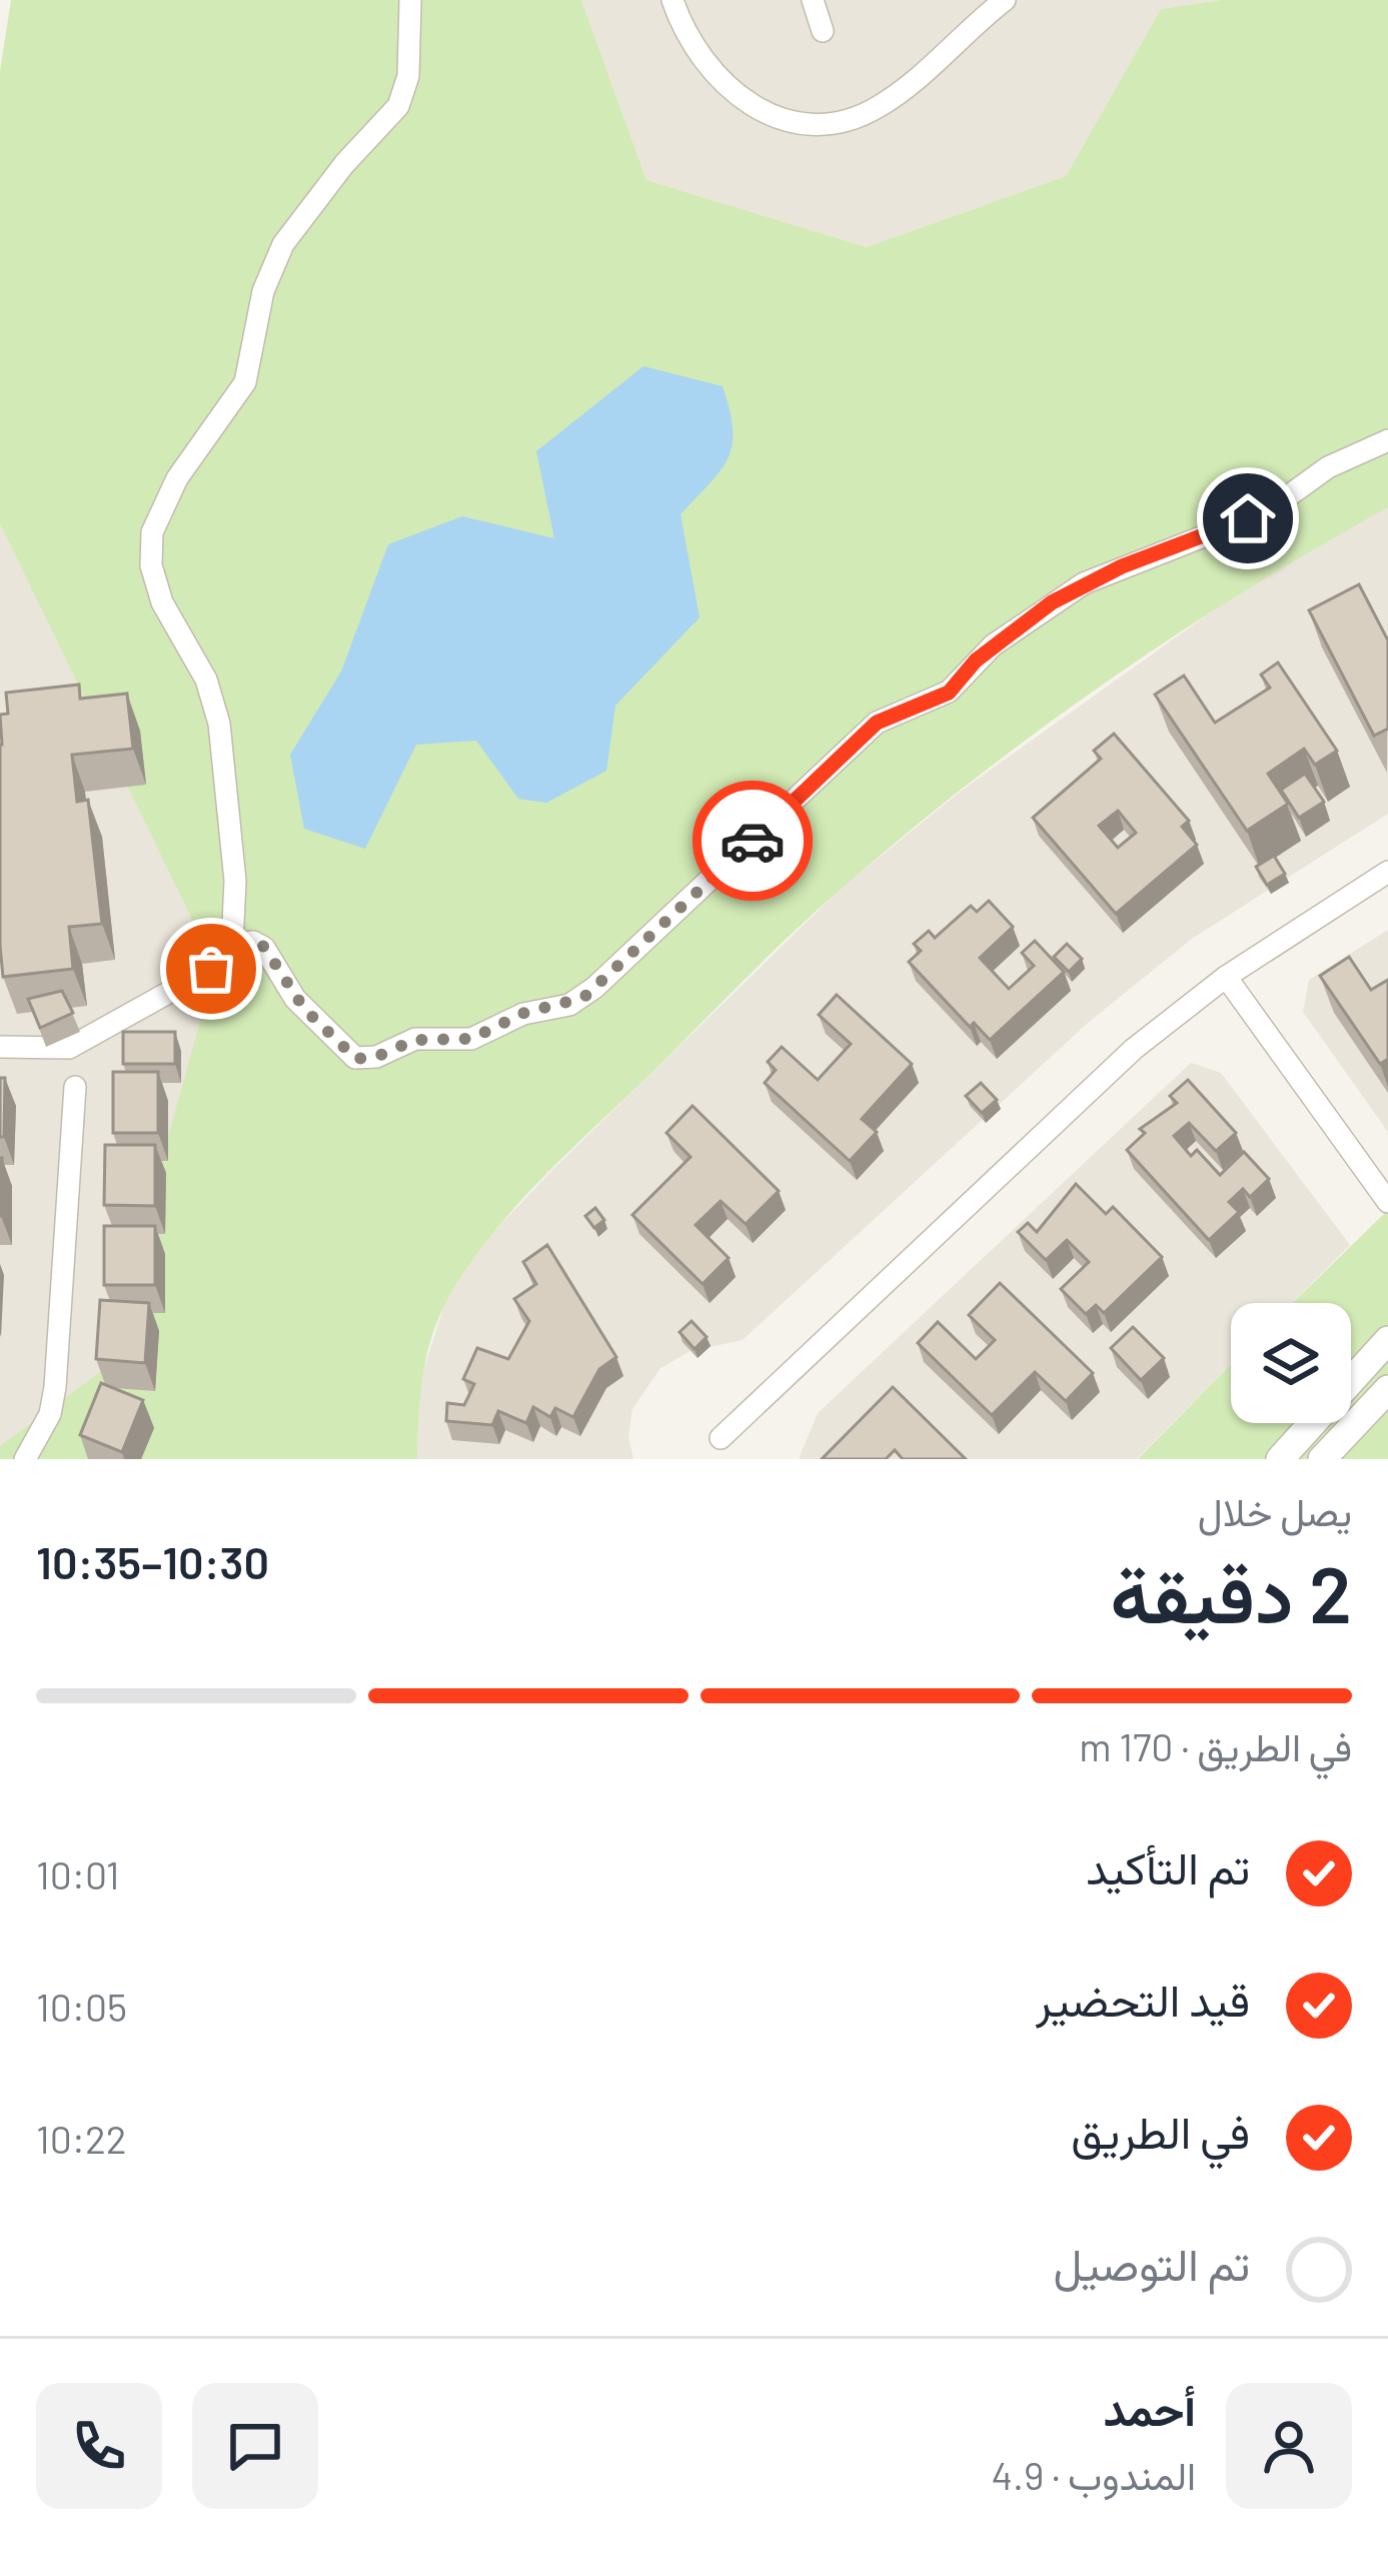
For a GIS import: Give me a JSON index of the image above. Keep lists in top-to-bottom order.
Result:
{
  "page": {
    "heading": ["2 دقيقة", "يصل خلال", "10:30–10:35"],
    "panel": ["أحمد", "المندوب · 4.9"],
    "bar": "في الطريق · 170 m",
    "list": [
      ["تم التأكيد", "10:01"],
      ["قيد التحضير", "10:05"],
      ["في الطريق", "10:22"],
      "تم التوصيل"
    ]
  }
}
